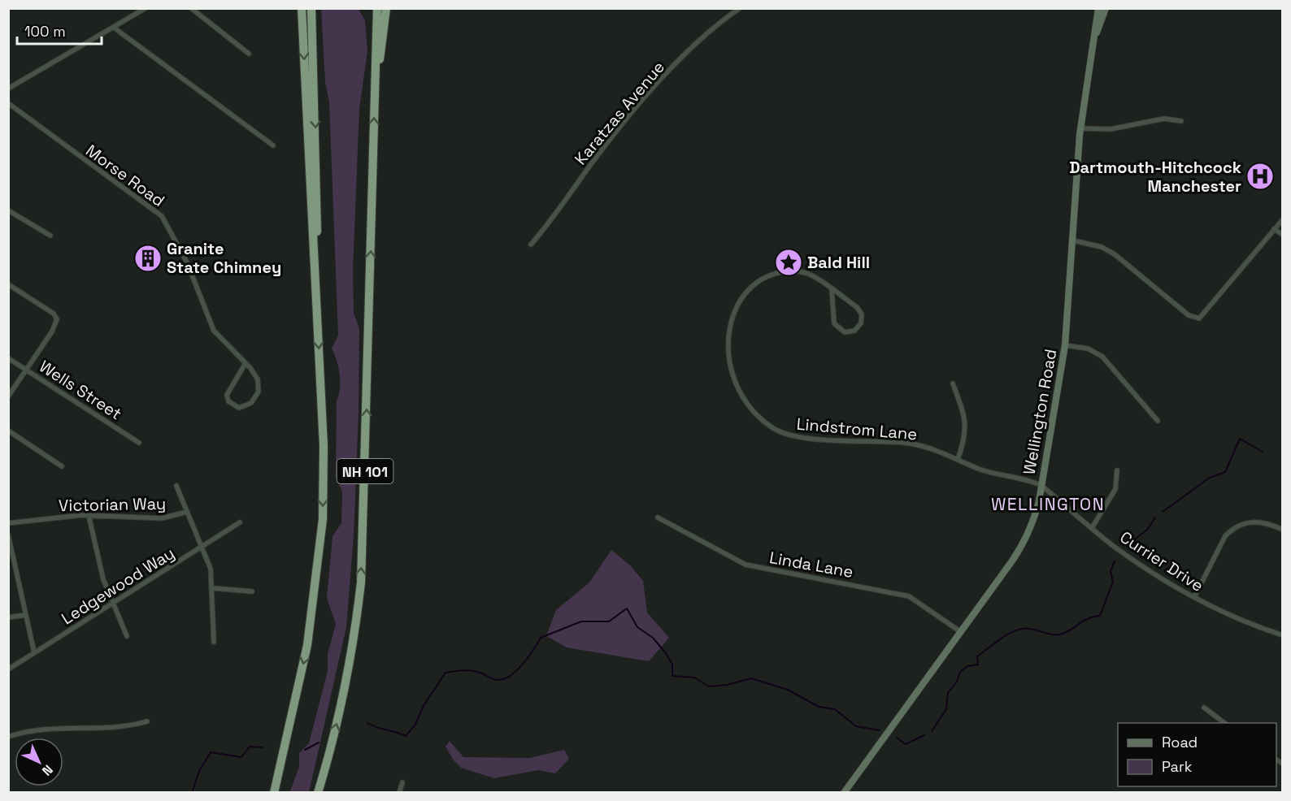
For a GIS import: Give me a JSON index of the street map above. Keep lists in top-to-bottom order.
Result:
{
  "streets": {
    "highway": ["NH 101"],
    "main road": ["Wellington Road"],
    "street": [
      "Karatzas Avenue",
      "Morse Road",
      "Wells Street",
      "Lindstrom Lane",
      "Victorian Way",
      "Currier Drive",
      "Linda Lane",
      "Ledgewood Way"
    ]
  },
  "crossings": [
    ["Wellington Road", "Lindstrom Lane"],
    ["Wellington Road", "Currier Drive"],
    ["Wellington Road", "Linda Lane"],
    ["Lindstrom Lane", "Currier Drive"]
  ],
  "districts": ["WELLINGTON"],
  "places": {
    "hospital": ["Dartmouth-Hitchcock Manchester"],
    "building": ["Granite State Chimney"],
    "place": ["Bald Hill"]
  },
  "legend": ["Road", "Park"],
  "scale_bar": "100 m",
  "north": "bottom right"
}
